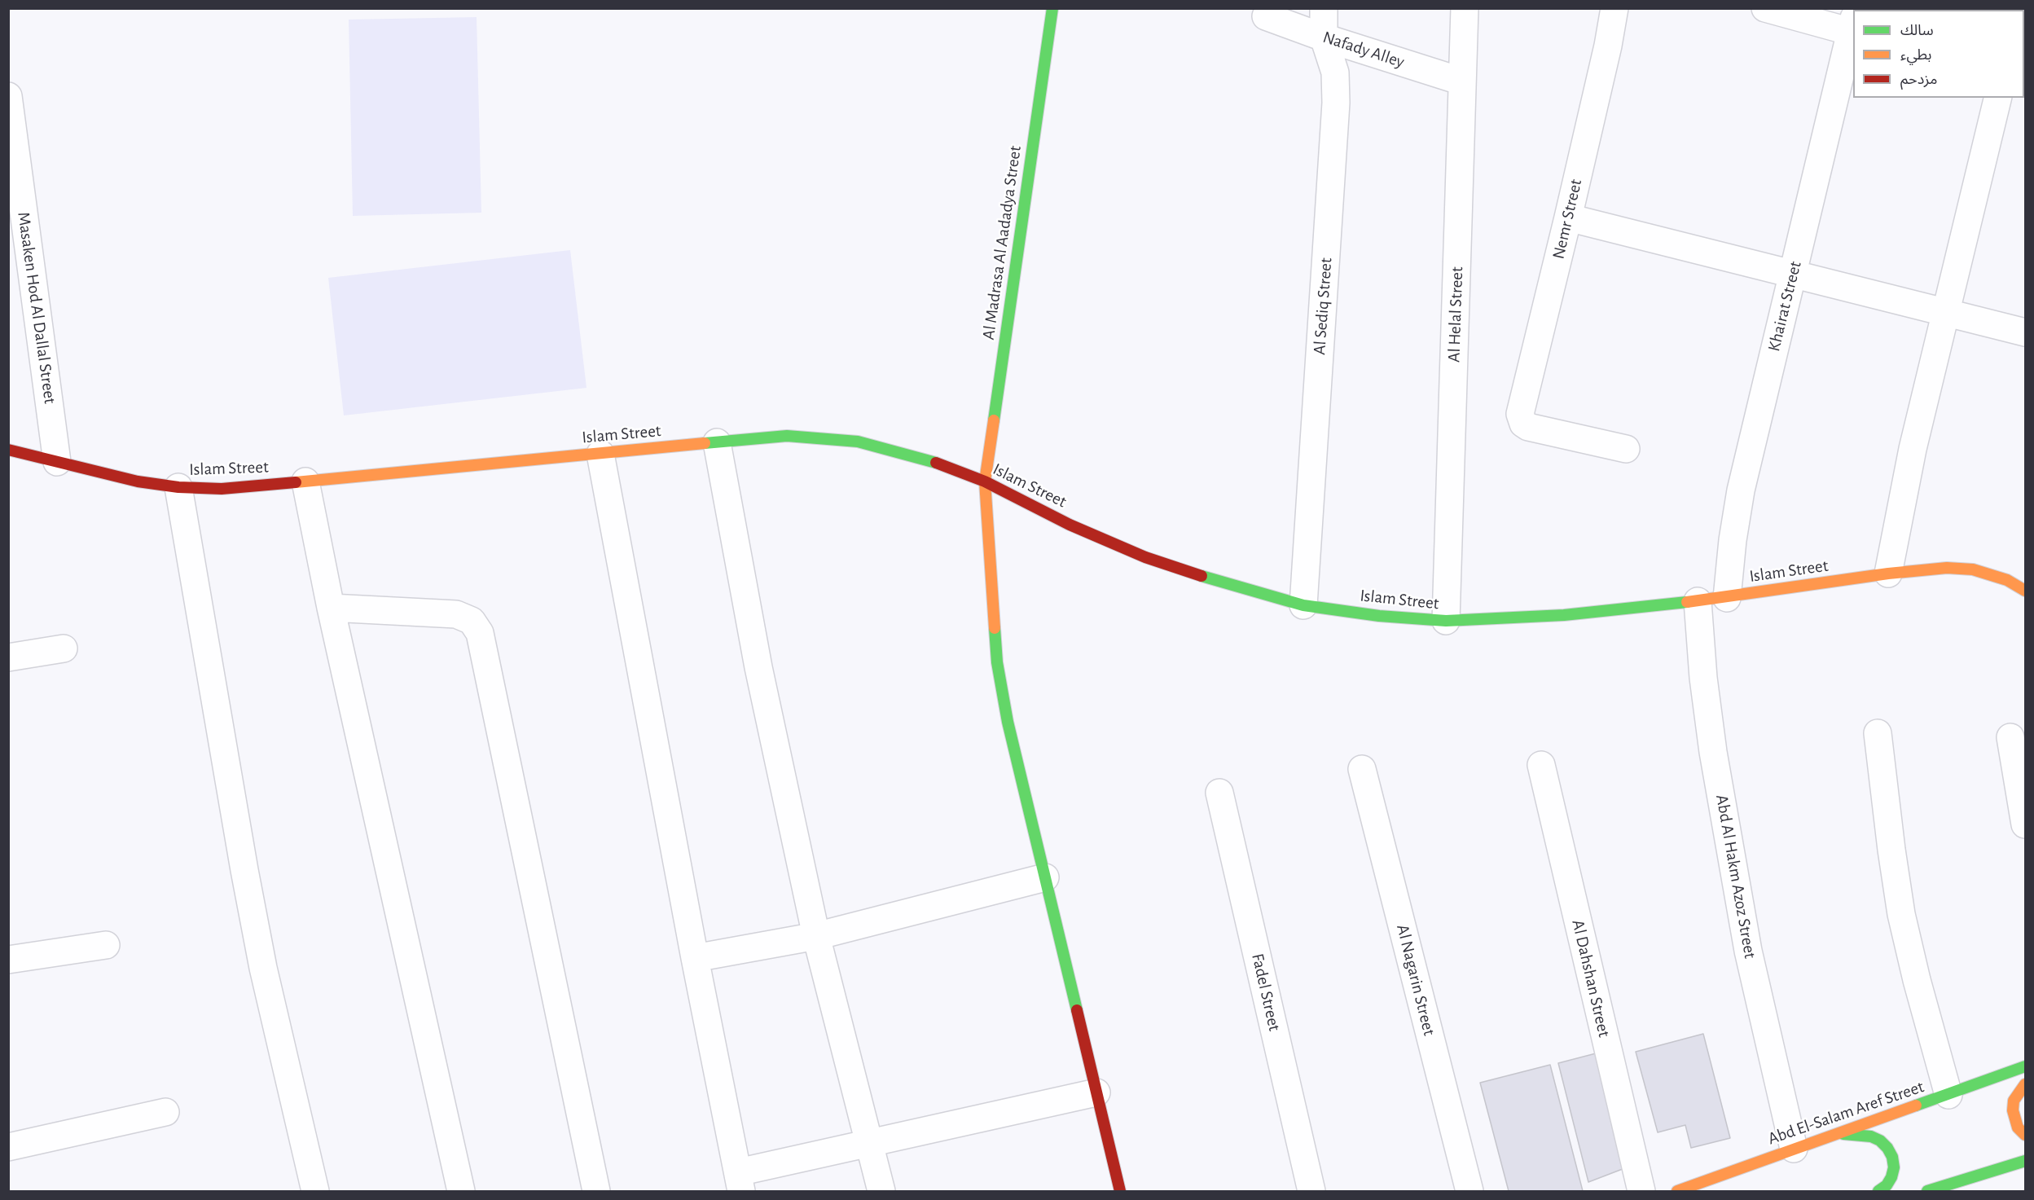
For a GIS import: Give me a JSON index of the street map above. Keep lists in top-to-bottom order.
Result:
{
  "streets": {
    "street": [
      "Nafady Alley",
      "Nemr Street",
      "Al Madrasa Al Aadadya Street",
      "Al Sediq Street",
      "Khairat Street",
      "Masaken Hod Al Dallal Street",
      "Al Helal Street",
      "Islam Street",
      "Abd Al Hakm Azoz Street",
      "Al Dahshan Street",
      "Al Nagarin Street",
      "Fadel Street",
      "Abd El-Salam Aref Street"
    ]
  },
  "crossings": [
    ["Nafady Alley", "Al Sediq Street"],
    ["Nafady Alley", "Al Helal Street"],
    ["Al Madrasa Al Aadadya Street", "Islam Street"],
    ["Al Sediq Street", "Islam Street"],
    ["Khairat Street", "Islam Street"],
    ["Masaken Hod Al Dallal Street", "Islam Street"],
    ["Al Helal Street", "Islam Street"],
    ["Islam Street", "Abd Al Hakm Azoz Street"],
    ["Abd Al Hakm Azoz Street", "Abd El-Salam Aref Street"]
  ],
  "legend": ["سالك", "بطيء", "مزدحم"]
}
